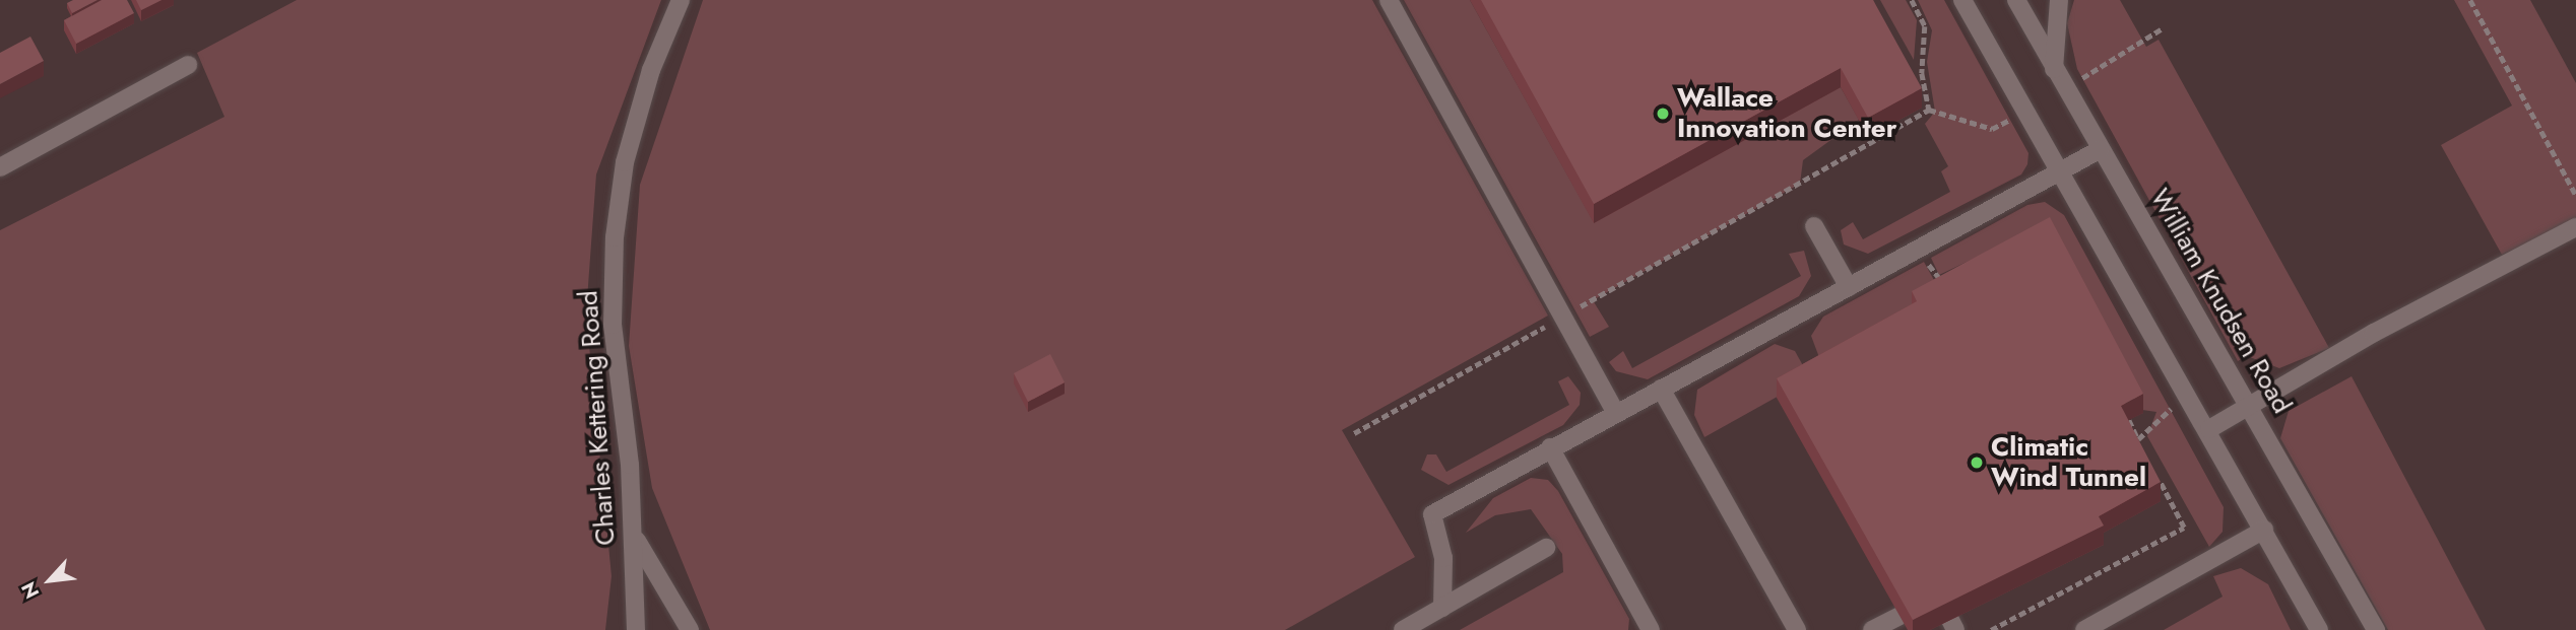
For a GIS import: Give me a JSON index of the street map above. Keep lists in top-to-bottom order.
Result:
{
  "streets": {
    "lane": ["William Knudsen Road", "Charles Kettering Road"]
  },
  "places": ["Wallace Innovation Center", "Climatic Wind Tunnel"],
  "north": "bottom left"
}
